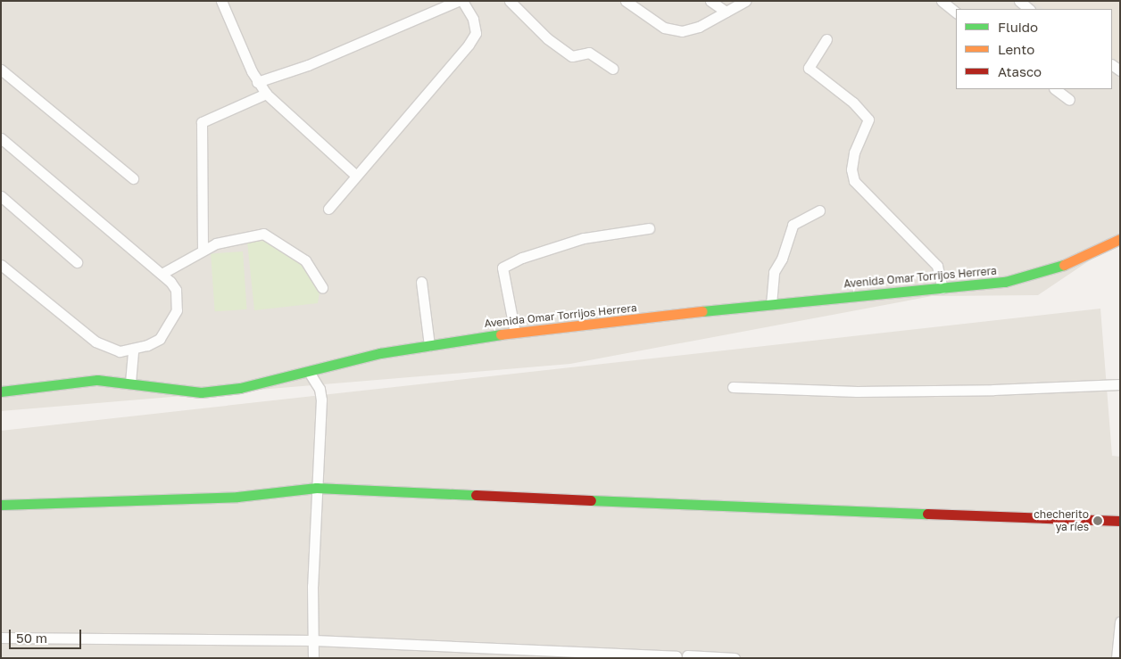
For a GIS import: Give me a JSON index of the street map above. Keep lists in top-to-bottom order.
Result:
{
  "streets": {
    "street": ["Avenida Omar Torrijos Herrera"]
  },
  "places": ["checherito ya ríes"],
  "legend": ["Fluido", "Lento", "Atasco"],
  "scale_bar": "50 m"
}
